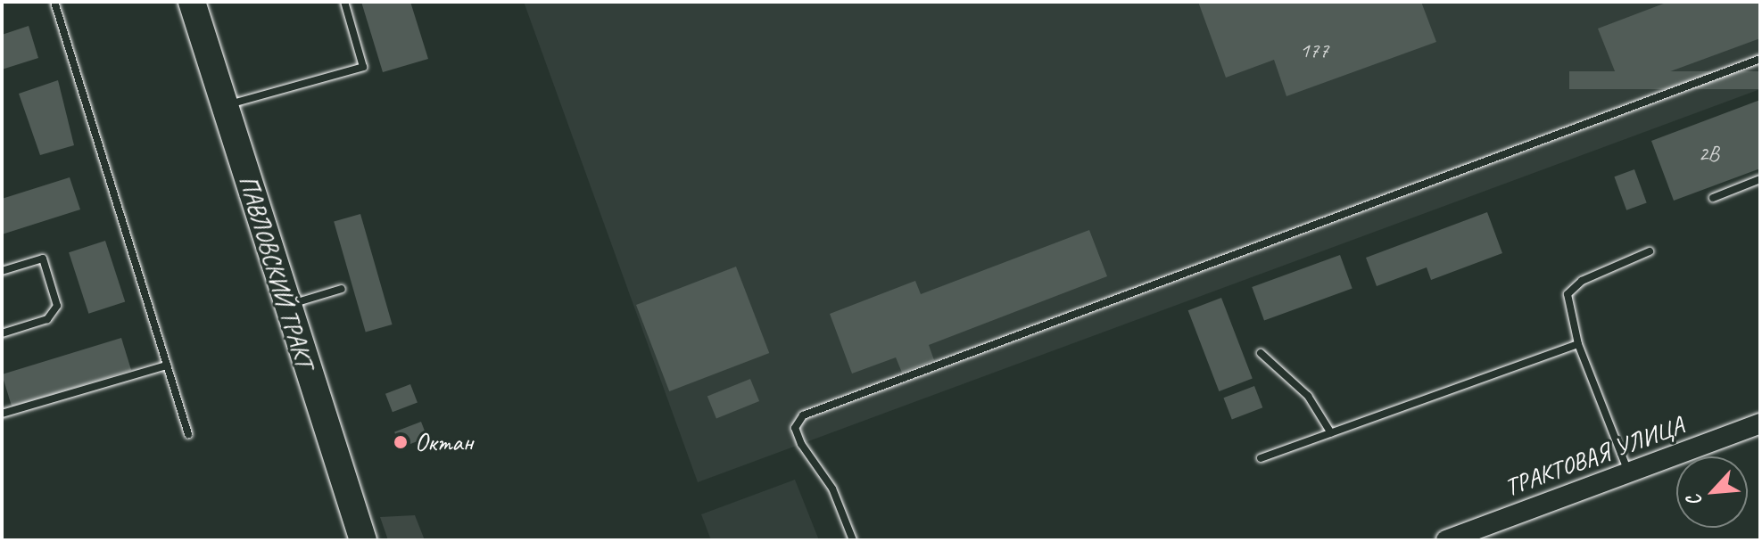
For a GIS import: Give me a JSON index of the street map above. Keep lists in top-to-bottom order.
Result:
{
  "streets": {
    "highway": ["ПАВЛОВСКИЙ ТРАКТ"],
    "main road": ["ТРАКТОВАЯ УЛИЦА"]
  },
  "places": ["Октан"],
  "house_numbers": ["177", "2В"],
  "north": "bottom left"
}
